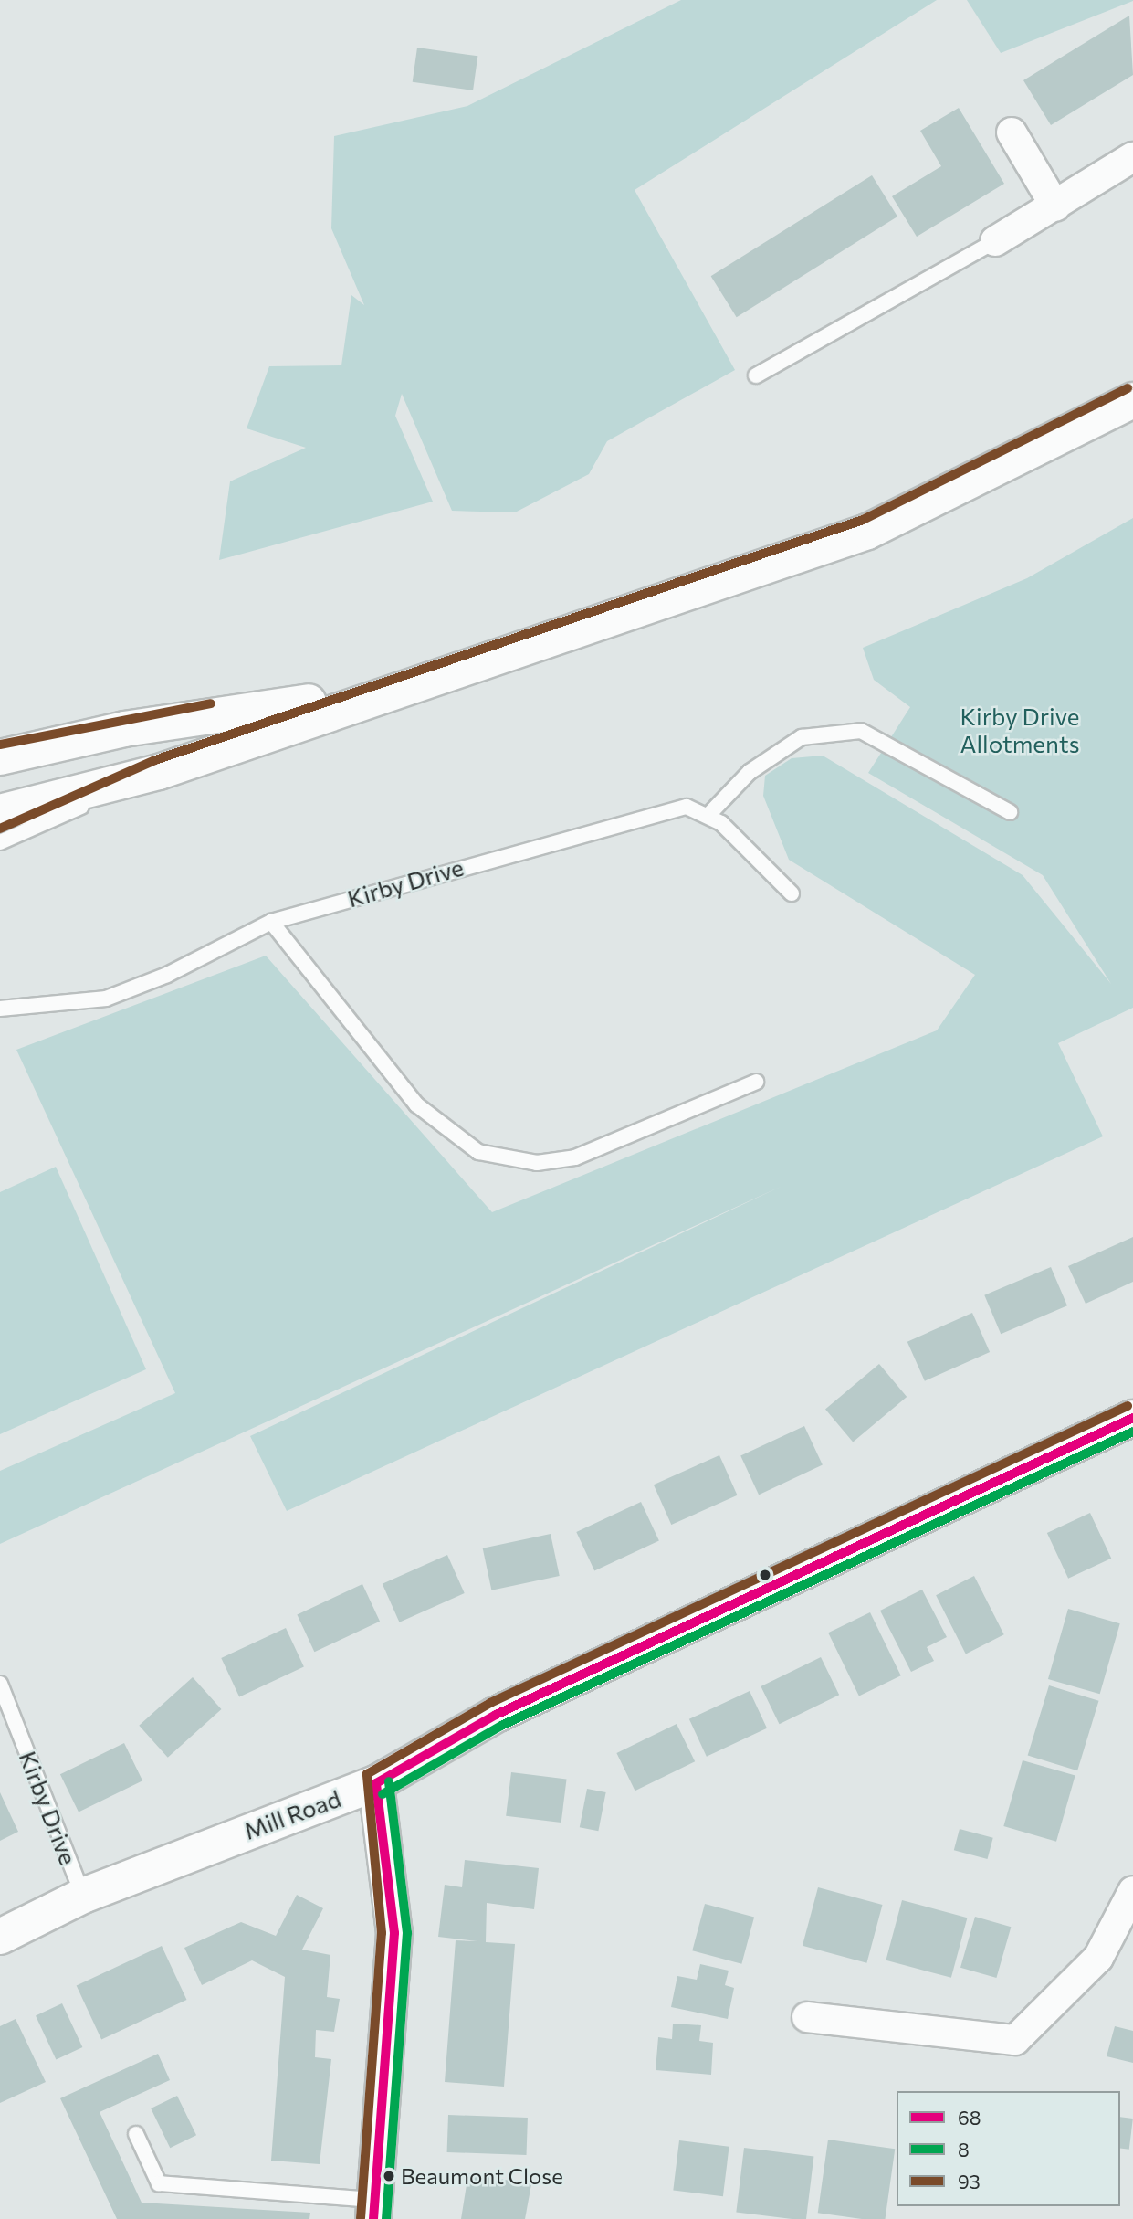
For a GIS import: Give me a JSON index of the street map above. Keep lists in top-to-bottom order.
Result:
{
  "streets": {
    "street": ["Mill Road"],
    "lane": ["Kirby Drive"]
  },
  "crossings": [
    ["Kirby Drive", "Mill Road"]
  ],
  "parks": ["Kirby Drive Allotments"],
  "places": ["Beaumont Close"],
  "lines": ["transit line 93", "transit line 68", "transit line 8"],
  "legend": ["68", "8", "93"]
}
